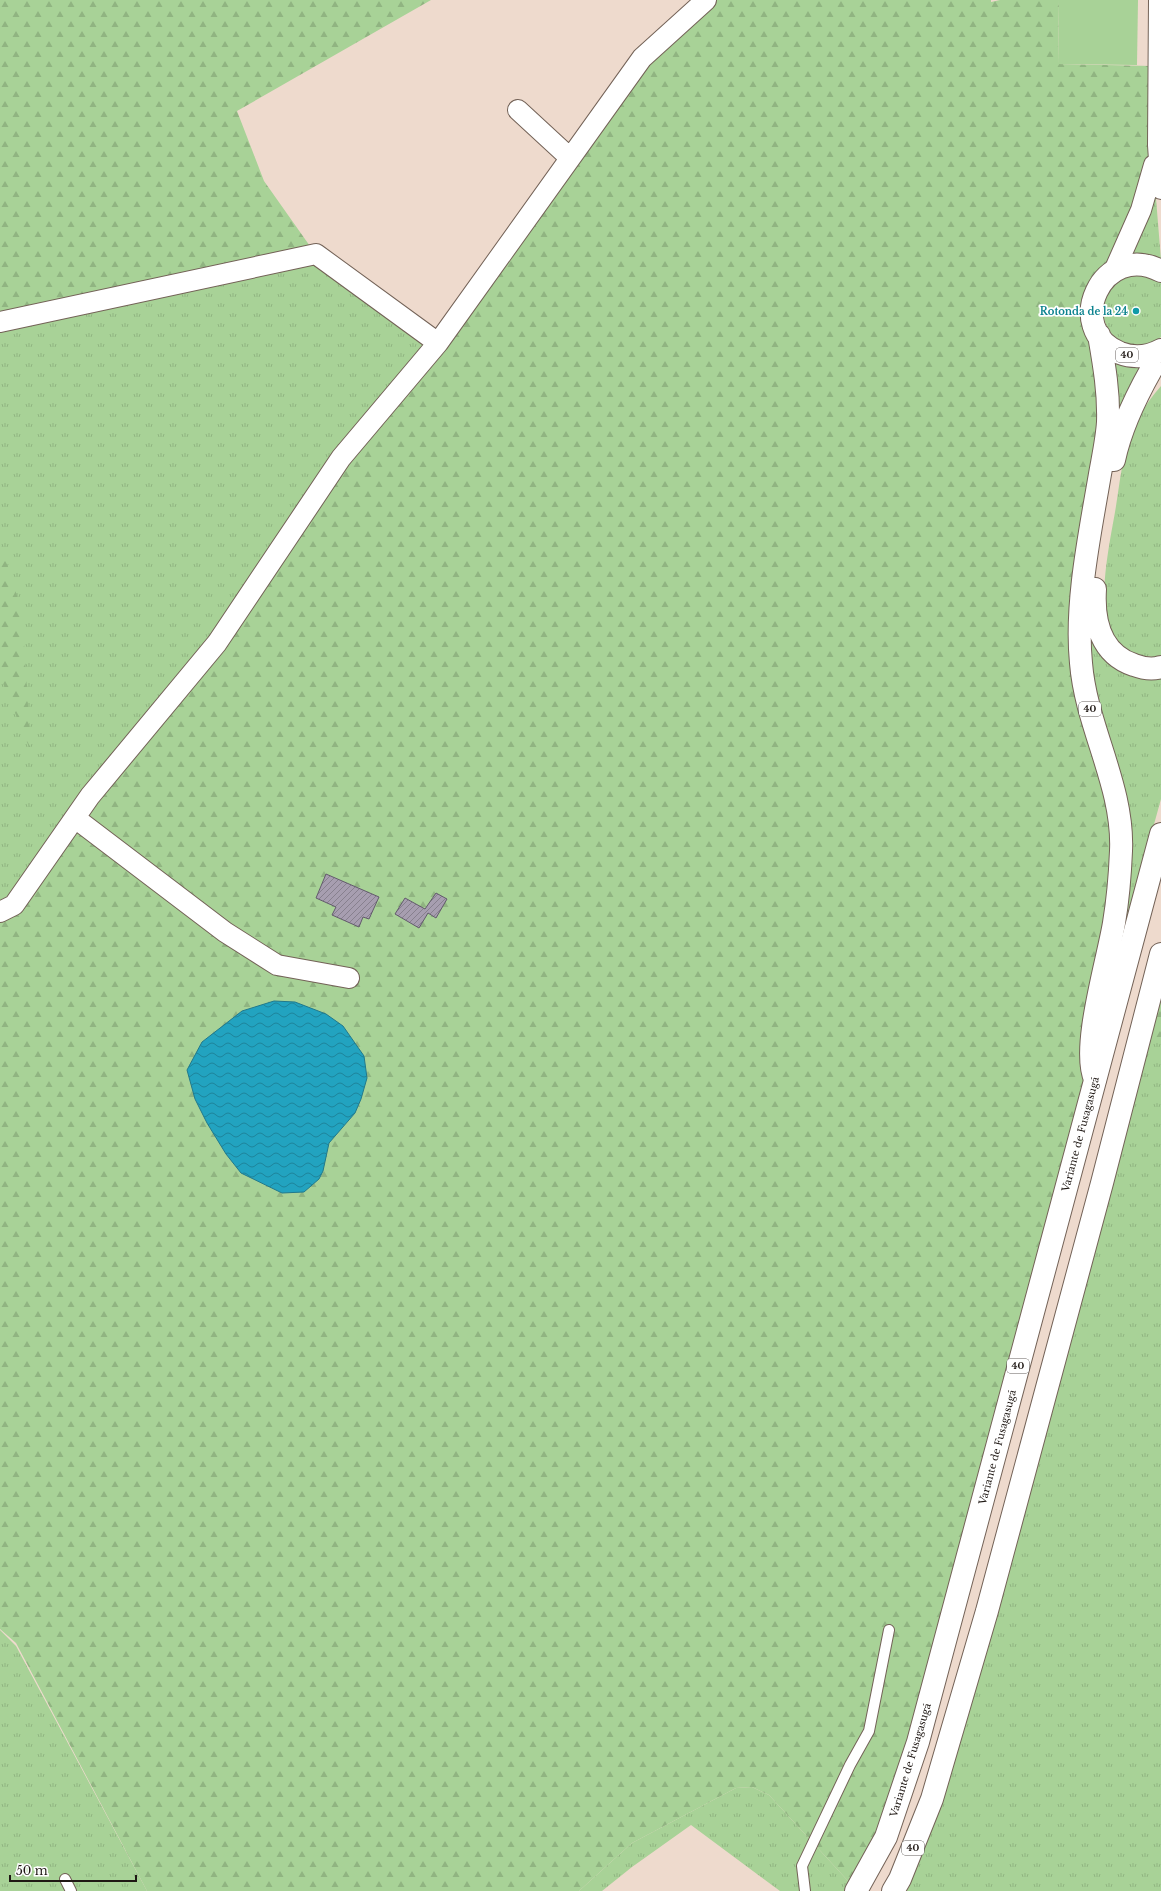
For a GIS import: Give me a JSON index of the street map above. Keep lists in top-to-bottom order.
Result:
{
  "streets": {
    "main road": ["40", "Variante de Fusagasugá"]
  },
  "crossings": [
    ["40", "Variante de Fusagasugá"]
  ],
  "places": ["Rotonda de la 24"],
  "scale_bar": "50 m"
}
